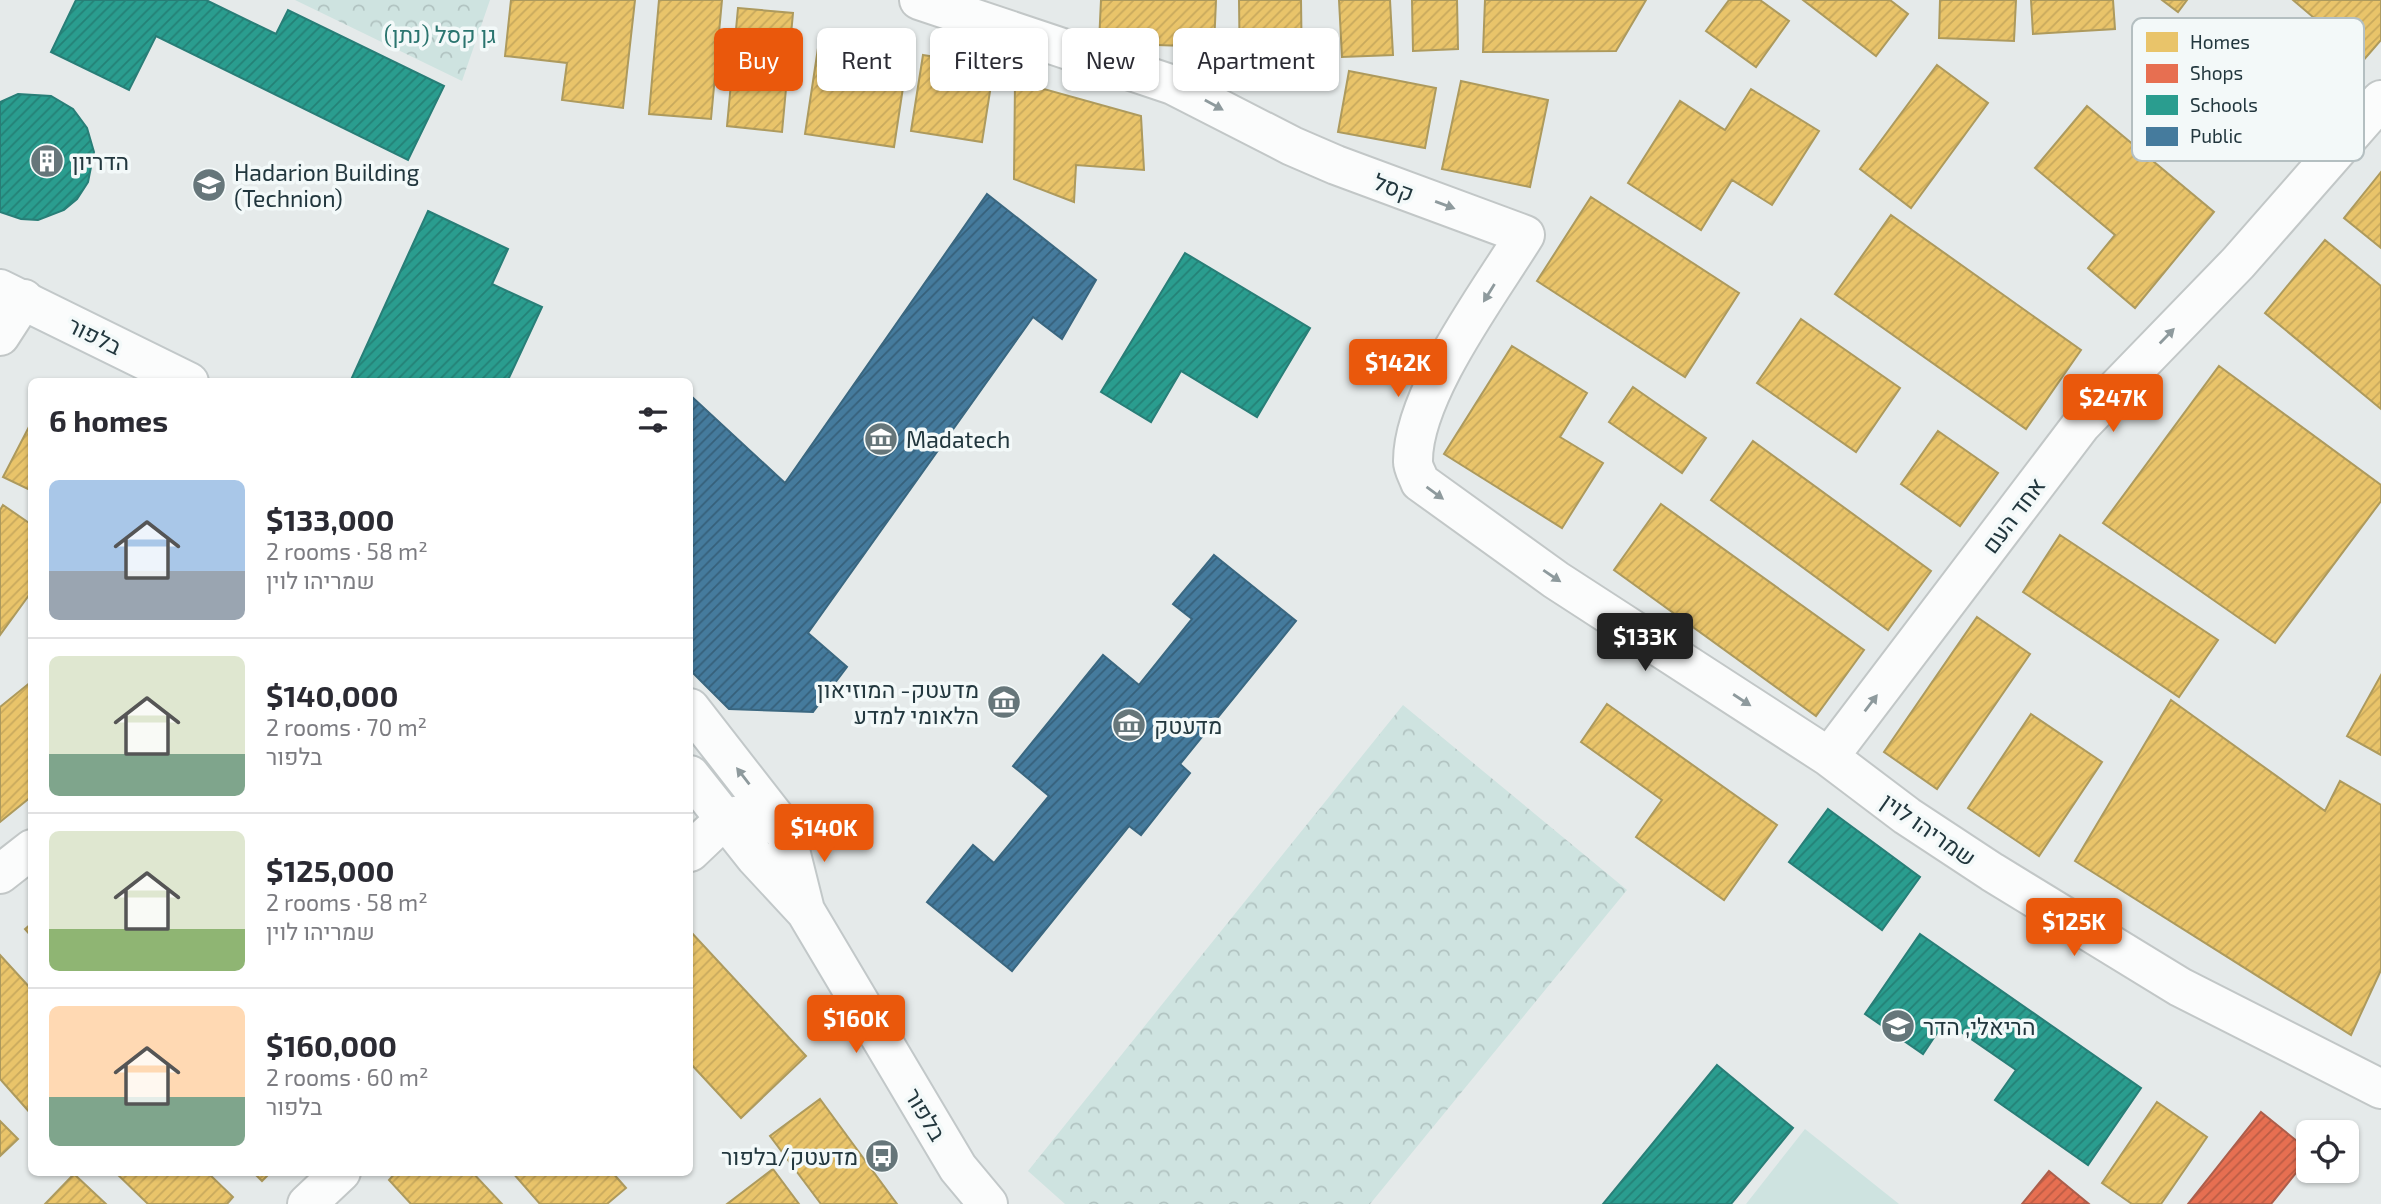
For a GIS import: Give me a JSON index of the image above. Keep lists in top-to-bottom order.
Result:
{
  "streets": {
    "street": [
      "קסל",
      "בלפור",
      "אחד העם",
      "שמריהו לוין"
    ]
  },
  "crossings": [
    ["קסל", "שמריהו לוין"],
    ["אחד העם", "שמריהו לוין"]
  ],
  "one_way": ["אחד העם", "שמריהו לוין"],
  "parks": ["גן קסל (נתן)"],
  "places": {
    "building": ["הדריון"],
    "school or university": ["Hadarion Building (Technion)", "הריאלי, הדר"],
    "museum": ["Madatech", "מדעטק- המוזיאון הלאומי למדע", "מדעטק"],
    "bus stop": ["מדעטק/בלפור"]
  },
  "legend": [
    "Homes",
    "Shops",
    "Schools",
    "Public"
  ],
  "page": {
    "chip": [
      "Buy",
      "Rent",
      "Filters",
      "New",
      "Apartment"
    ],
    "price": [
      "$142K",
      "$247K",
      "$133K",
      "$140K",
      "$125K",
      "$160K"
    ],
    "heading": "6 homes",
    "list": [
      {
        "name": "$133,000",
        "note": "2 rooms · 58 m² · שמריהו לוין"
      },
      {
        "name": "$140,000",
        "note": "2 rooms · 70 m² · בלפור"
      },
      {
        "name": "$125,000",
        "note": "2 rooms · 58 m² · שמריהו לוין"
      },
      {
        "name": "$160,000",
        "note": "2 rooms · 60 m² · בלפור"
      }
    ]
  }
}
